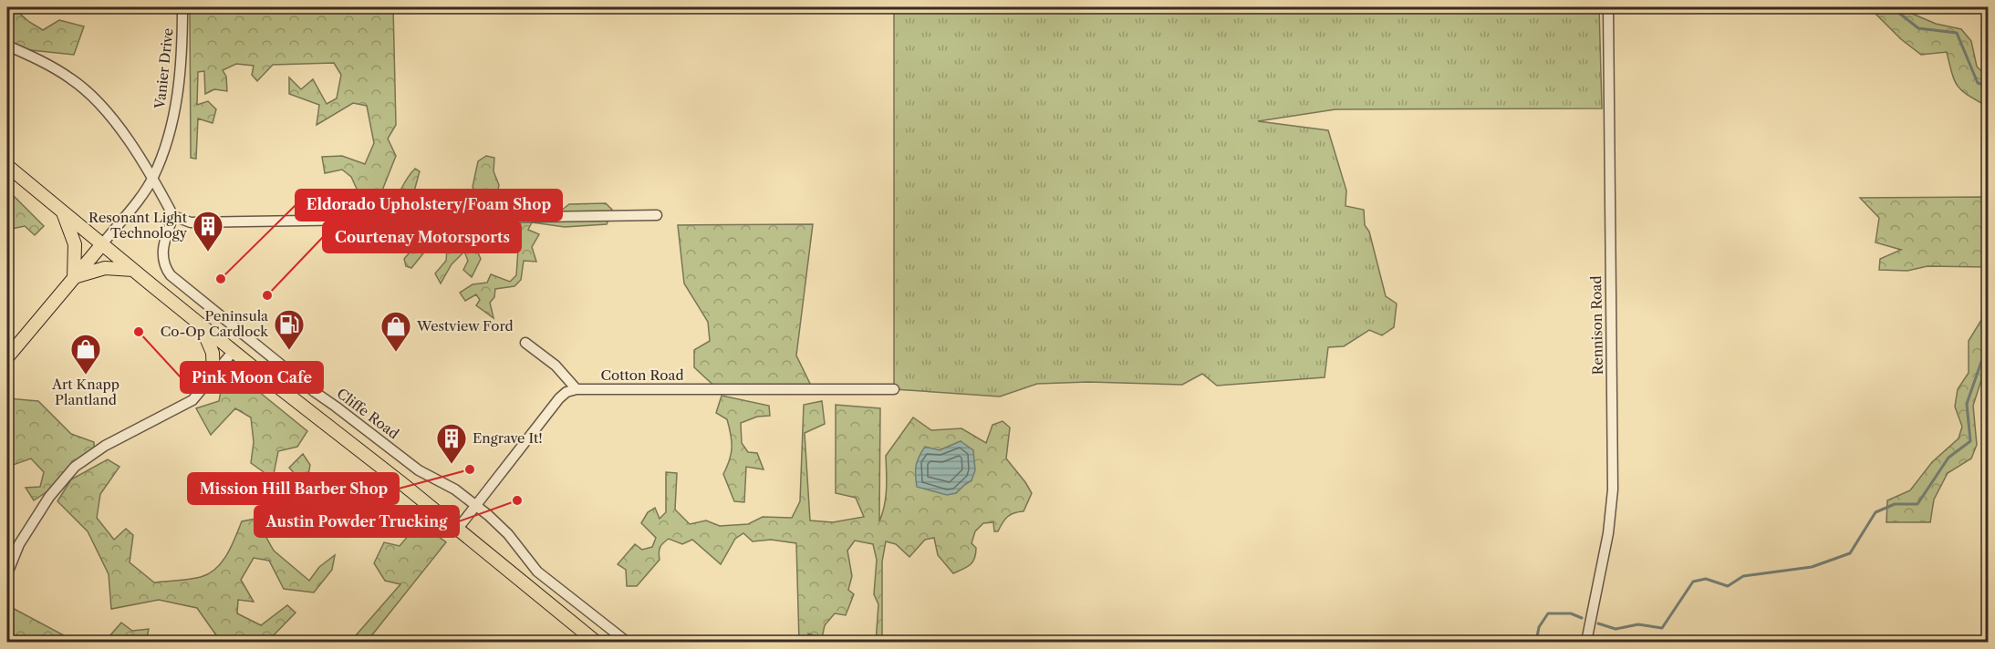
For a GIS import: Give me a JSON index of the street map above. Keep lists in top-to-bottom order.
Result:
{
  "streets": {
    "street": [
      "Vanier Drive",
      "Rennison Road",
      "Cotton Road",
      "Cliffe Road"
    ]
  },
  "places": {
    "building": ["Resonant Light Technology", "Engrave It!"],
    "other": [
      "Eldorado Upholstery/Foam Shop",
      "Courtenay Motorsports",
      "Pink Moon Cafe",
      "Mission Hill Barber Shop",
      "Austin Powder Trucking"
    ],
    "fuel station": ["Peninsula Co-Op Cardlock"],
    "shop": ["Westview Ford", "Art Knapp Plantland"]
  }
}
